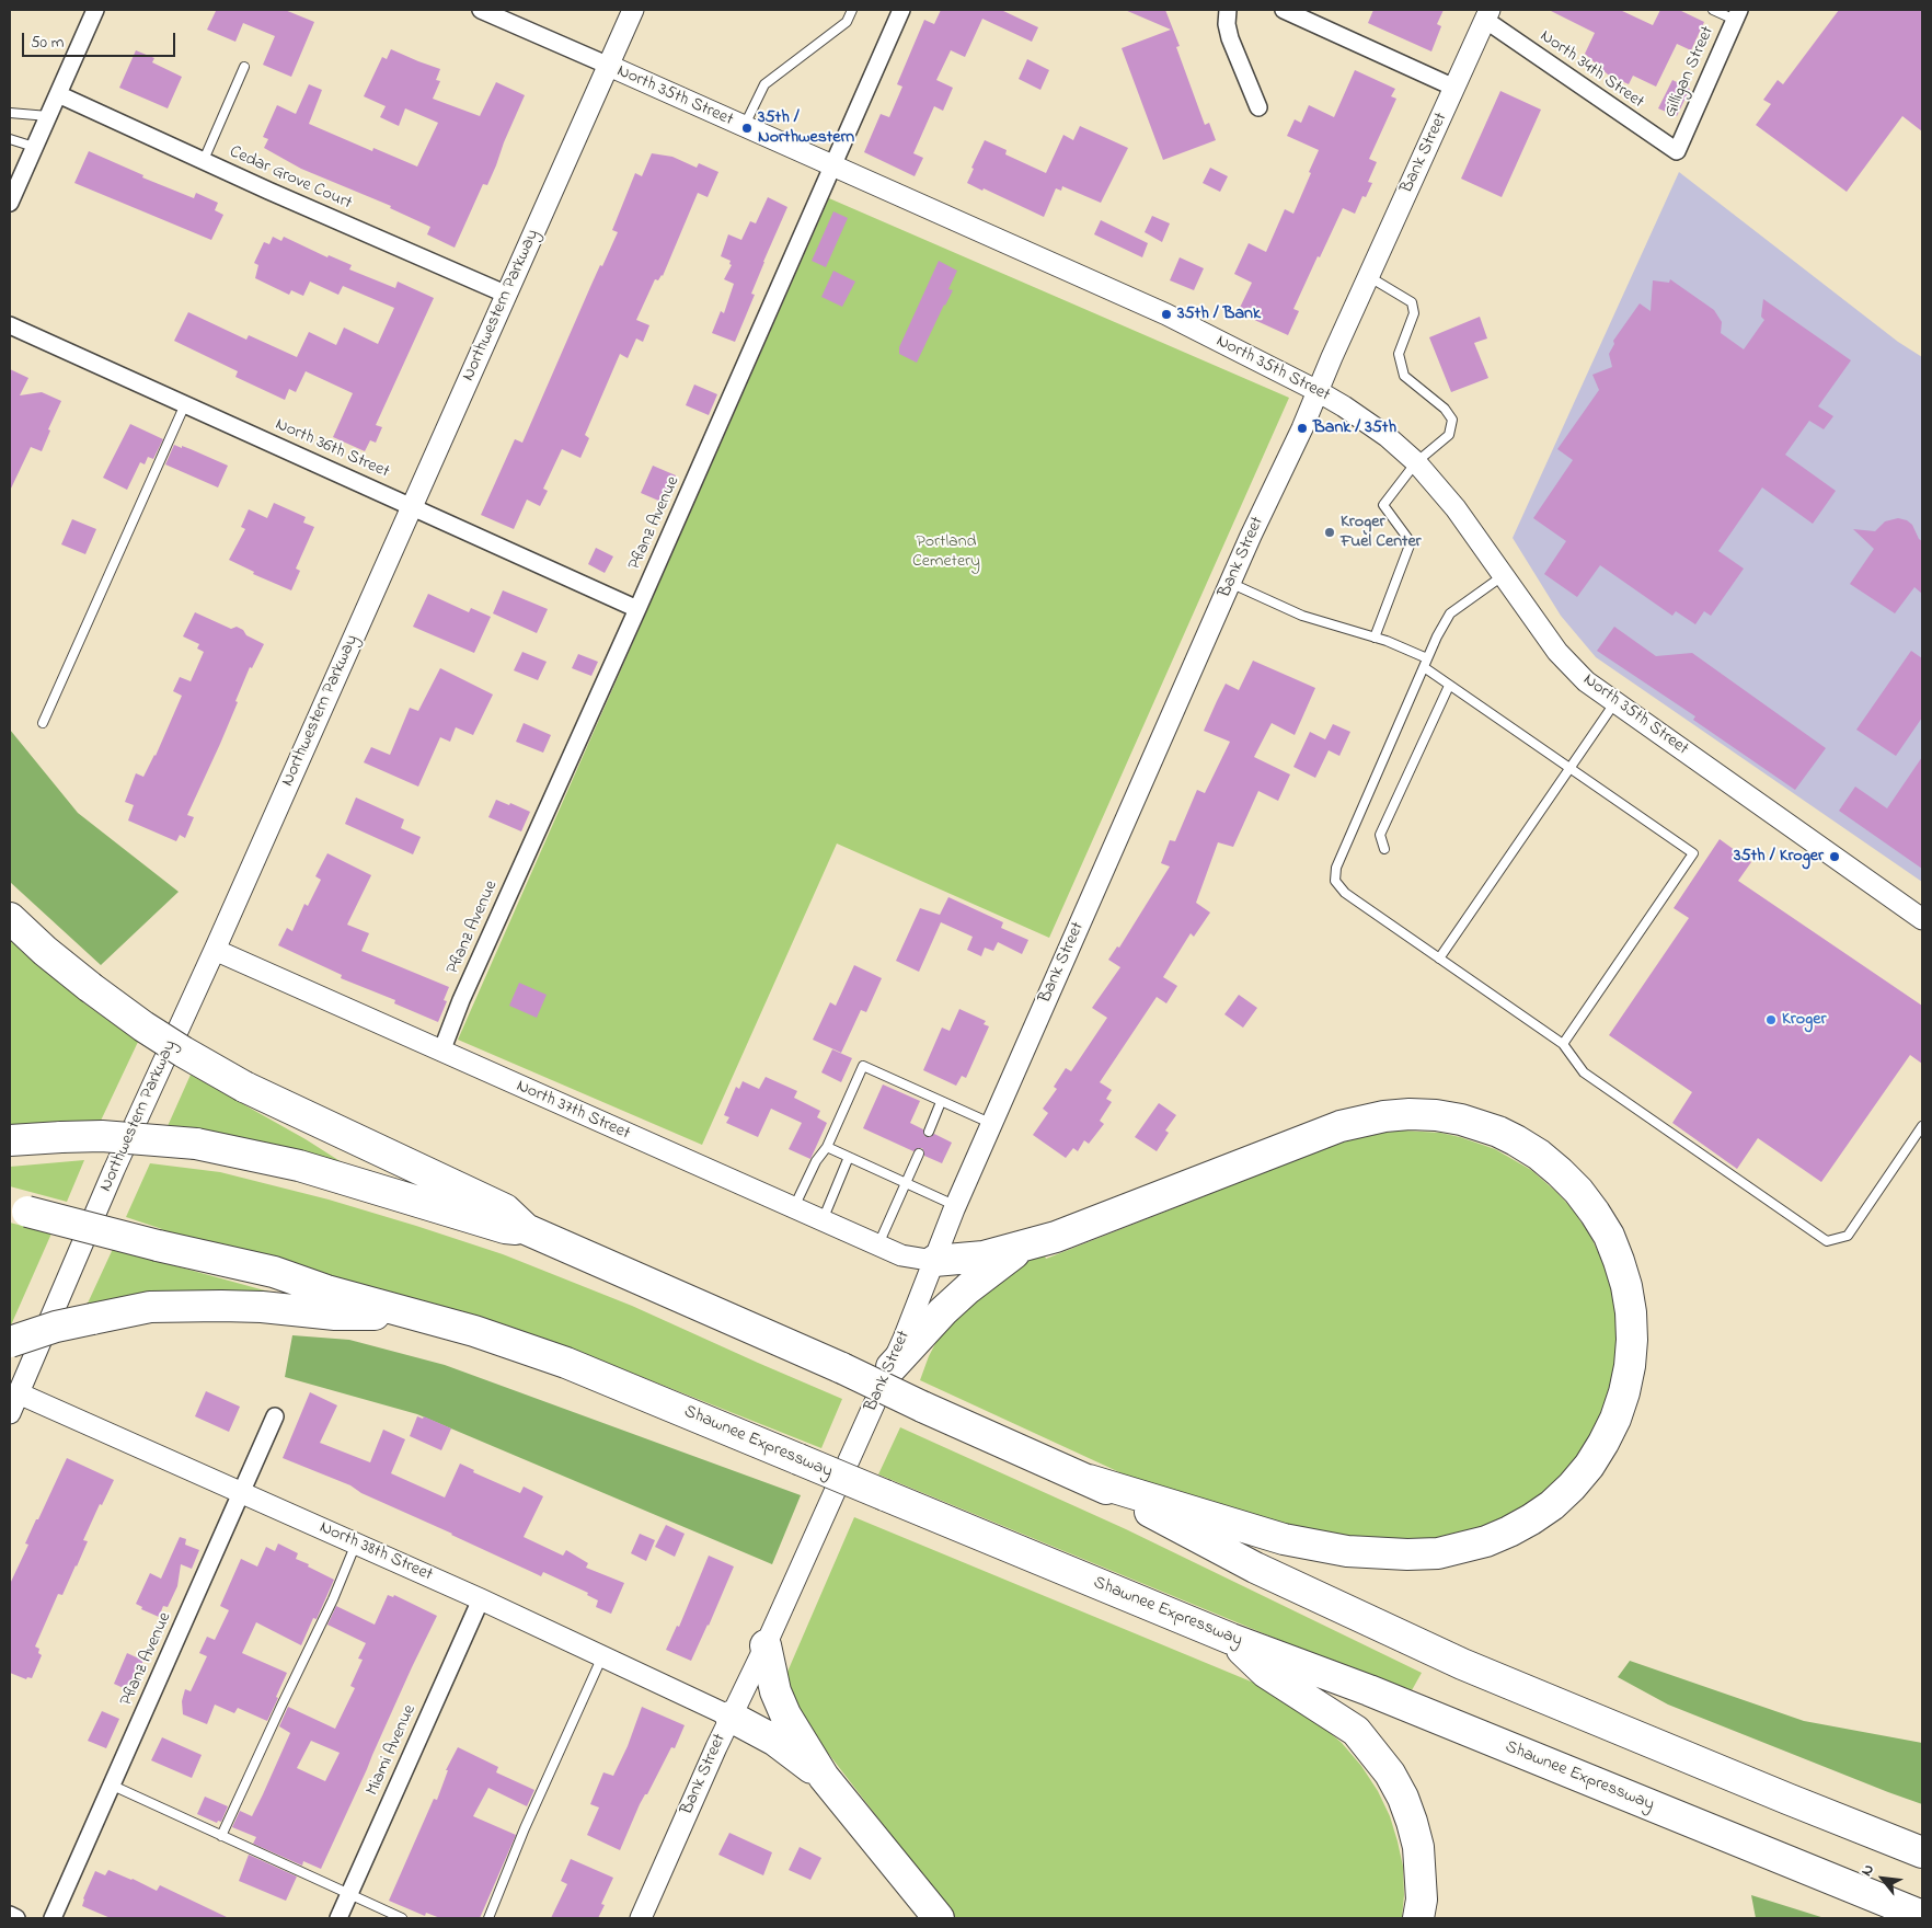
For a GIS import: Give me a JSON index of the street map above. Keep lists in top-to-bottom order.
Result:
{
  "streets": {
    "highway": ["Shawnee Expressway"],
    "street": [
      "North 34th Street",
      "Gilligan Street",
      "North 35th Street",
      "Bank Street",
      "Cedar Grove Court",
      "Northwestern Parkway",
      "North 36th Street",
      "Pflanz Avenue",
      "North 37th Street",
      "North 38th Street",
      "Miami Avenue"
    ]
  },
  "crossings": [
    ["North 34th Street", "Gilligan Street"],
    ["North 34th Street", "Bank Street"],
    ["North 35th Street", "Bank Street"],
    ["North 35th Street", "Northwestern Parkway"],
    ["North 35th Street", "Pflanz Avenue"],
    ["Bank Street", "North 37th Street"],
    ["Bank Street", "North 38th Street"],
    ["Cedar Grove Court", "Northwestern Parkway"],
    ["Northwestern Parkway", "North 36th Street"],
    ["Northwestern Parkway", "North 37th Street"],
    ["Northwestern Parkway", "North 38th Street"],
    ["North 36th Street", "Pflanz Avenue"],
    ["Pflanz Avenue", "North 37th Street"],
    ["Pflanz Avenue", "North 38th Street"],
    ["North 38th Street", "Miami Avenue"]
  ],
  "parks": ["Portland Cemetery"],
  "places": [
    "35th / Northwestern",
    "35th / Bank",
    "Bank / 35th",
    "Kroger Fuel Center",
    "35th / Kroger",
    "Kroger"
  ],
  "scale_bar": "50 m",
  "north": "top left"
}
